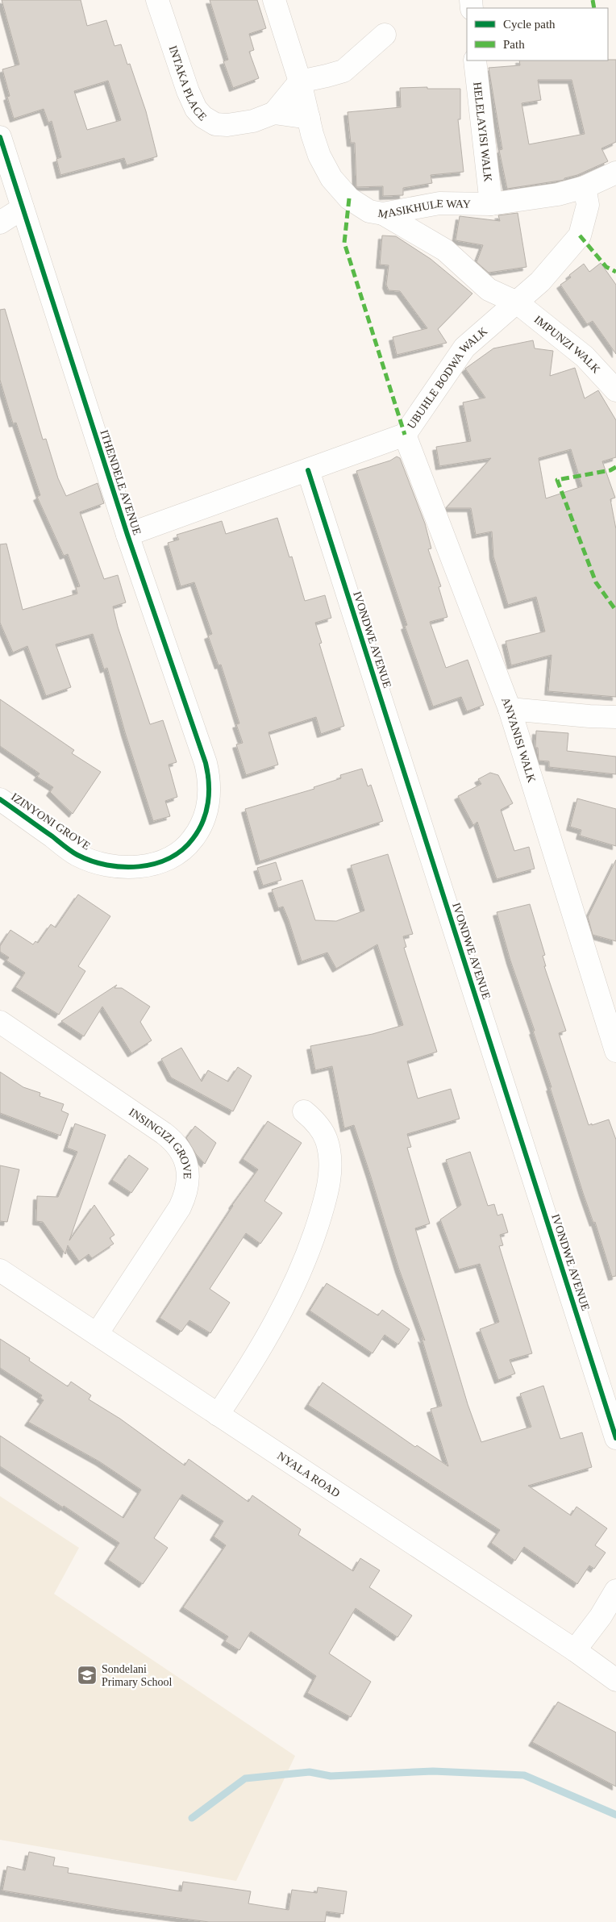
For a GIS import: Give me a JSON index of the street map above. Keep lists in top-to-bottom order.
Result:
{
  "streets": {
    "street": [
      "INTAKA PLACE",
      "HELELAYISI WALK",
      "MASIKHULE WAY",
      "IMPUNZI WALK",
      "UBUHLE BODWA WALK",
      "ITHENDELE AVENUE",
      "IVONDWE AVENUE",
      "ANYANISI WALK",
      "IZINYONI GROVE",
      "INSINGIZI GROVE",
      "NYALA ROAD"
    ]
  },
  "crossings": [
    ["INTAKA PLACE", "MASIKHULE WAY"],
    ["HELELAYISI WALK", "MASIKHULE WAY"],
    ["MASIKHULE WAY", "IMPUNZI WALK"],
    ["MASIKHULE WAY", "UBUHLE BODWA WALK"],
    ["IMPUNZI WALK", "UBUHLE BODWA WALK"],
    ["UBUHLE BODWA WALK", "ITHENDELE AVENUE"],
    ["UBUHLE BODWA WALK", "IVONDWE AVENUE"],
    ["UBUHLE BODWA WALK", "ANYANISI WALK"],
    ["ITHENDELE AVENUE", "IZINYONI GROVE"],
    ["INSINGIZI GROVE", "NYALA ROAD"]
  ],
  "places": {
    "school or university": ["Sondelani Primary School"]
  },
  "legend": ["Cycle path", "Path"]
}
